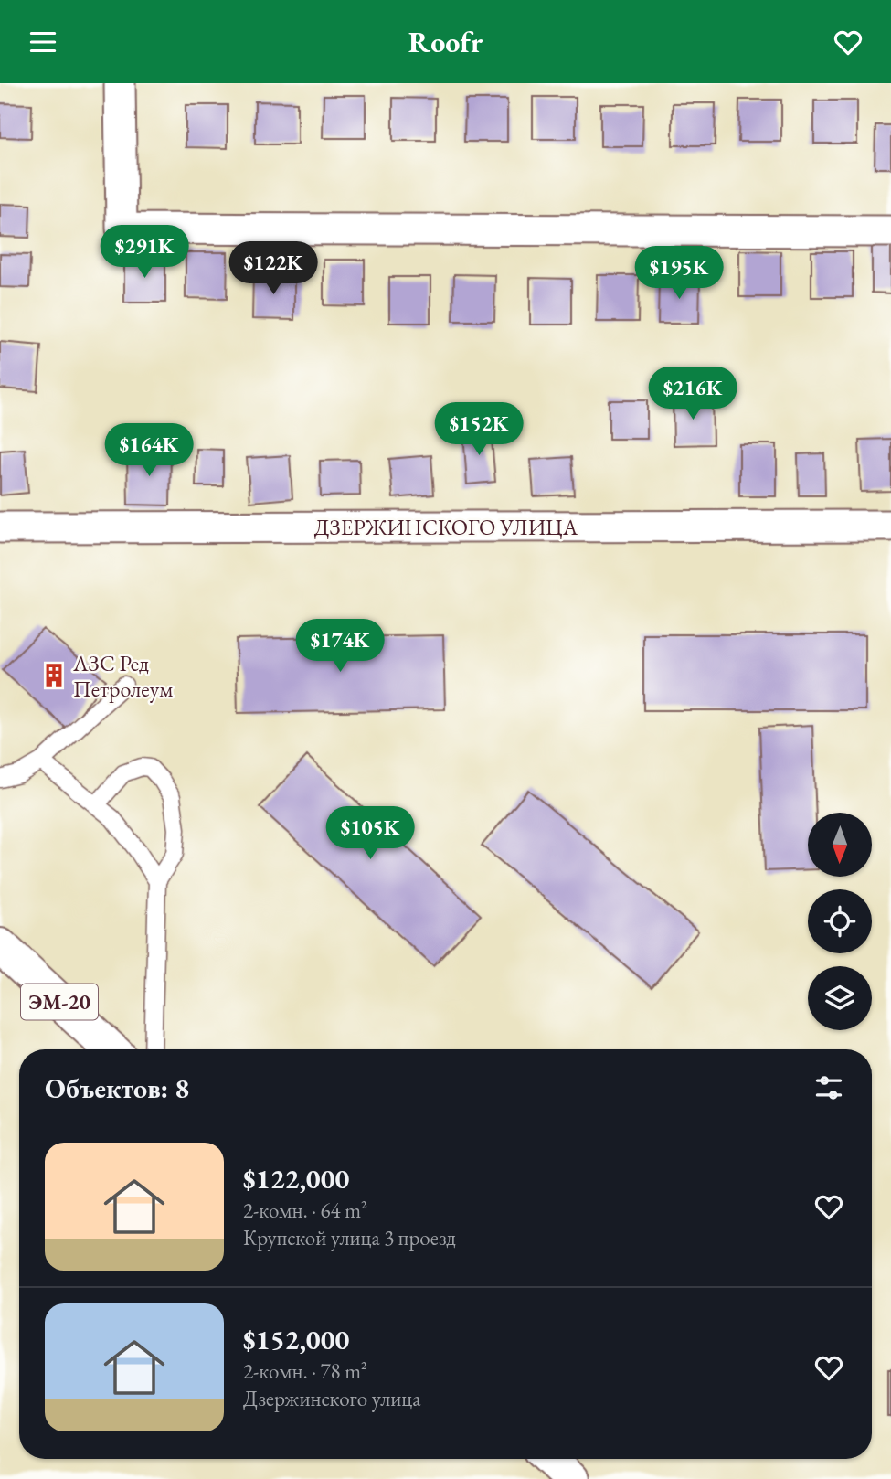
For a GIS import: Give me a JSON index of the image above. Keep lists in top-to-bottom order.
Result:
{
  "streets": {
    "main road": ["ЭМ-20"],
    "street": ["ДЗЕРЖИНСКОГО УЛИЦА"]
  },
  "places": {
    "building": ["АЗС Ред Петролеум"]
  },
  "north": "bottom",
  "page": {
    "header": "Roofr",
    "price": [
      "$291K",
      "$122K",
      "$195K",
      "$216K",
      "$152K",
      "$164K",
      "$174K",
      "$105K"
    ],
    "heading": "Объектов: 8",
    "list": [
      {
        "name": "$122,000",
        "note": "2-комн. · 64 m² · Крупской улица 3 проезд"
      },
      {
        "name": "$152,000",
        "note": "2-комн. · 78 m² · Дзержинского улица"
      }
    ]
  }
}
